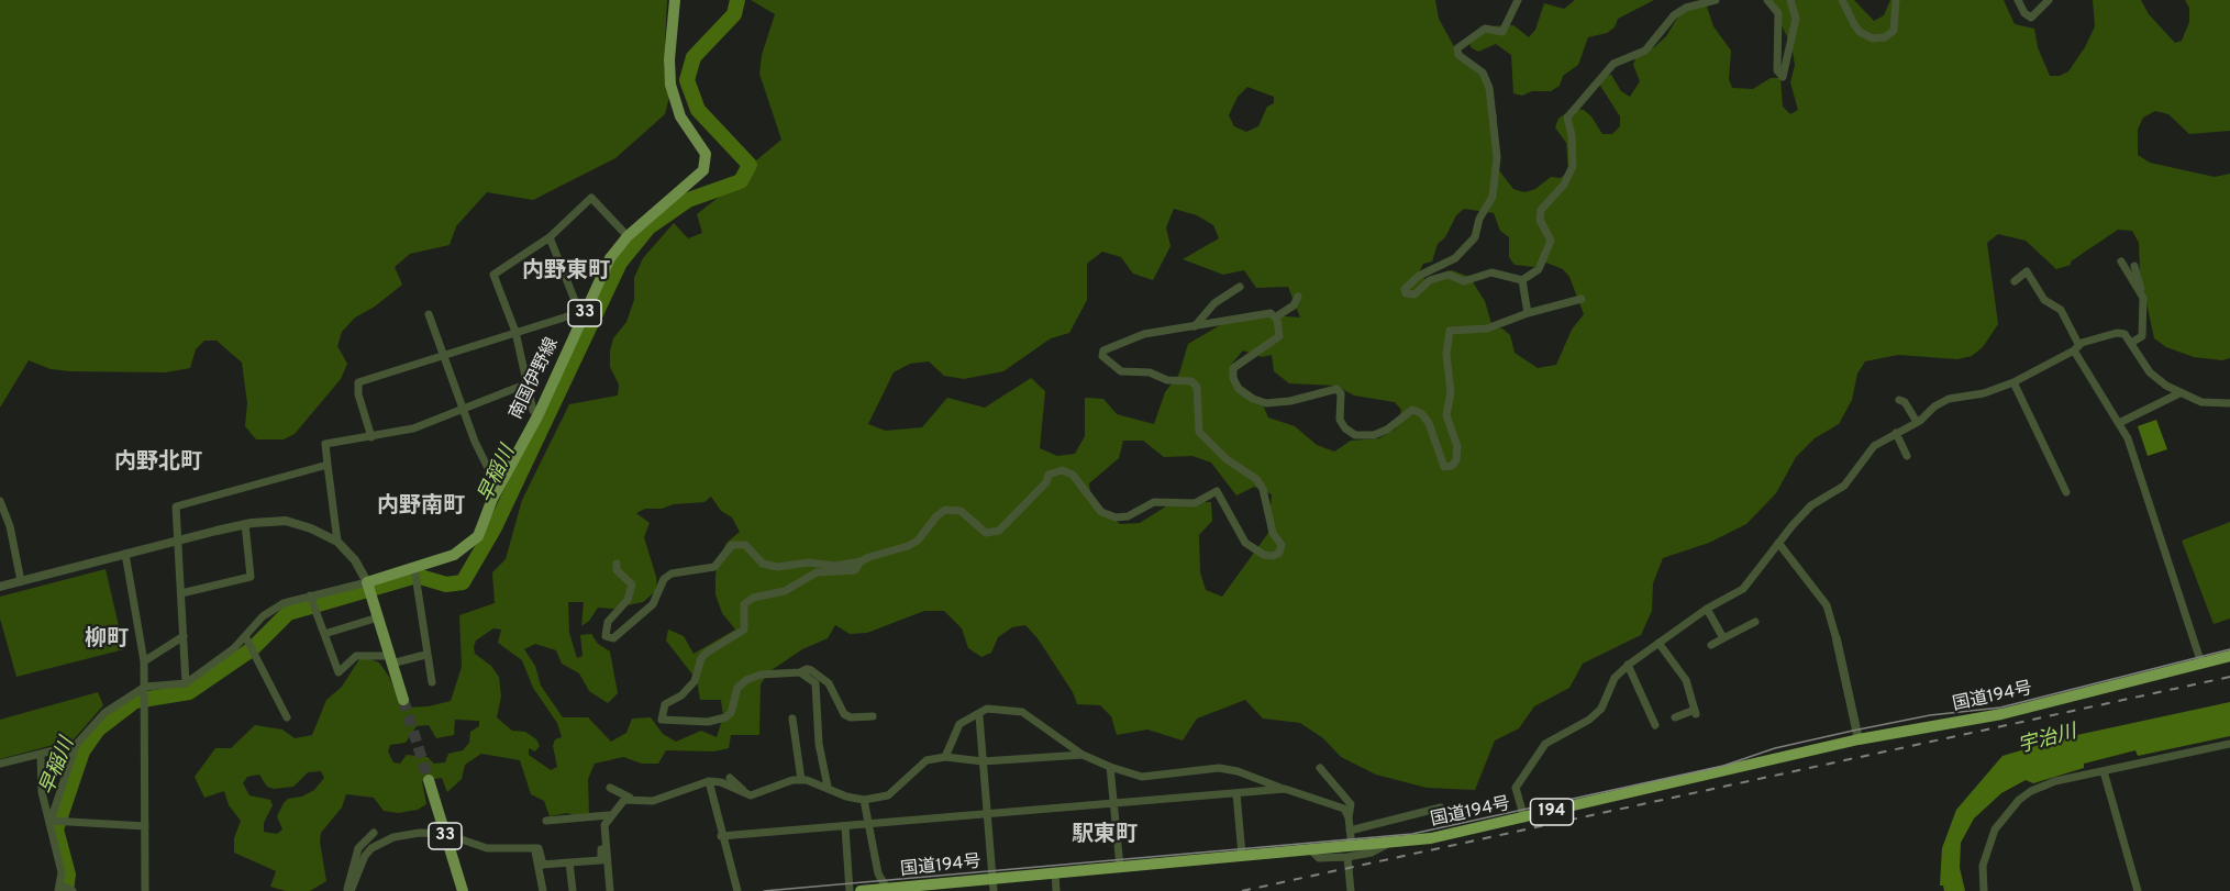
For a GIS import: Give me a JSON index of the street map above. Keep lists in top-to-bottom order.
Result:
{
  "streets": {
    "highway": ["国道194号", "194"],
    "main road": ["33", "南国伊野線"]
  },
  "districts": [
    "内野東町",
    "内野北町",
    "内野南町",
    "柳町",
    "駅東町"
  ],
  "water": ["早稲川", "宇治川"]
}
